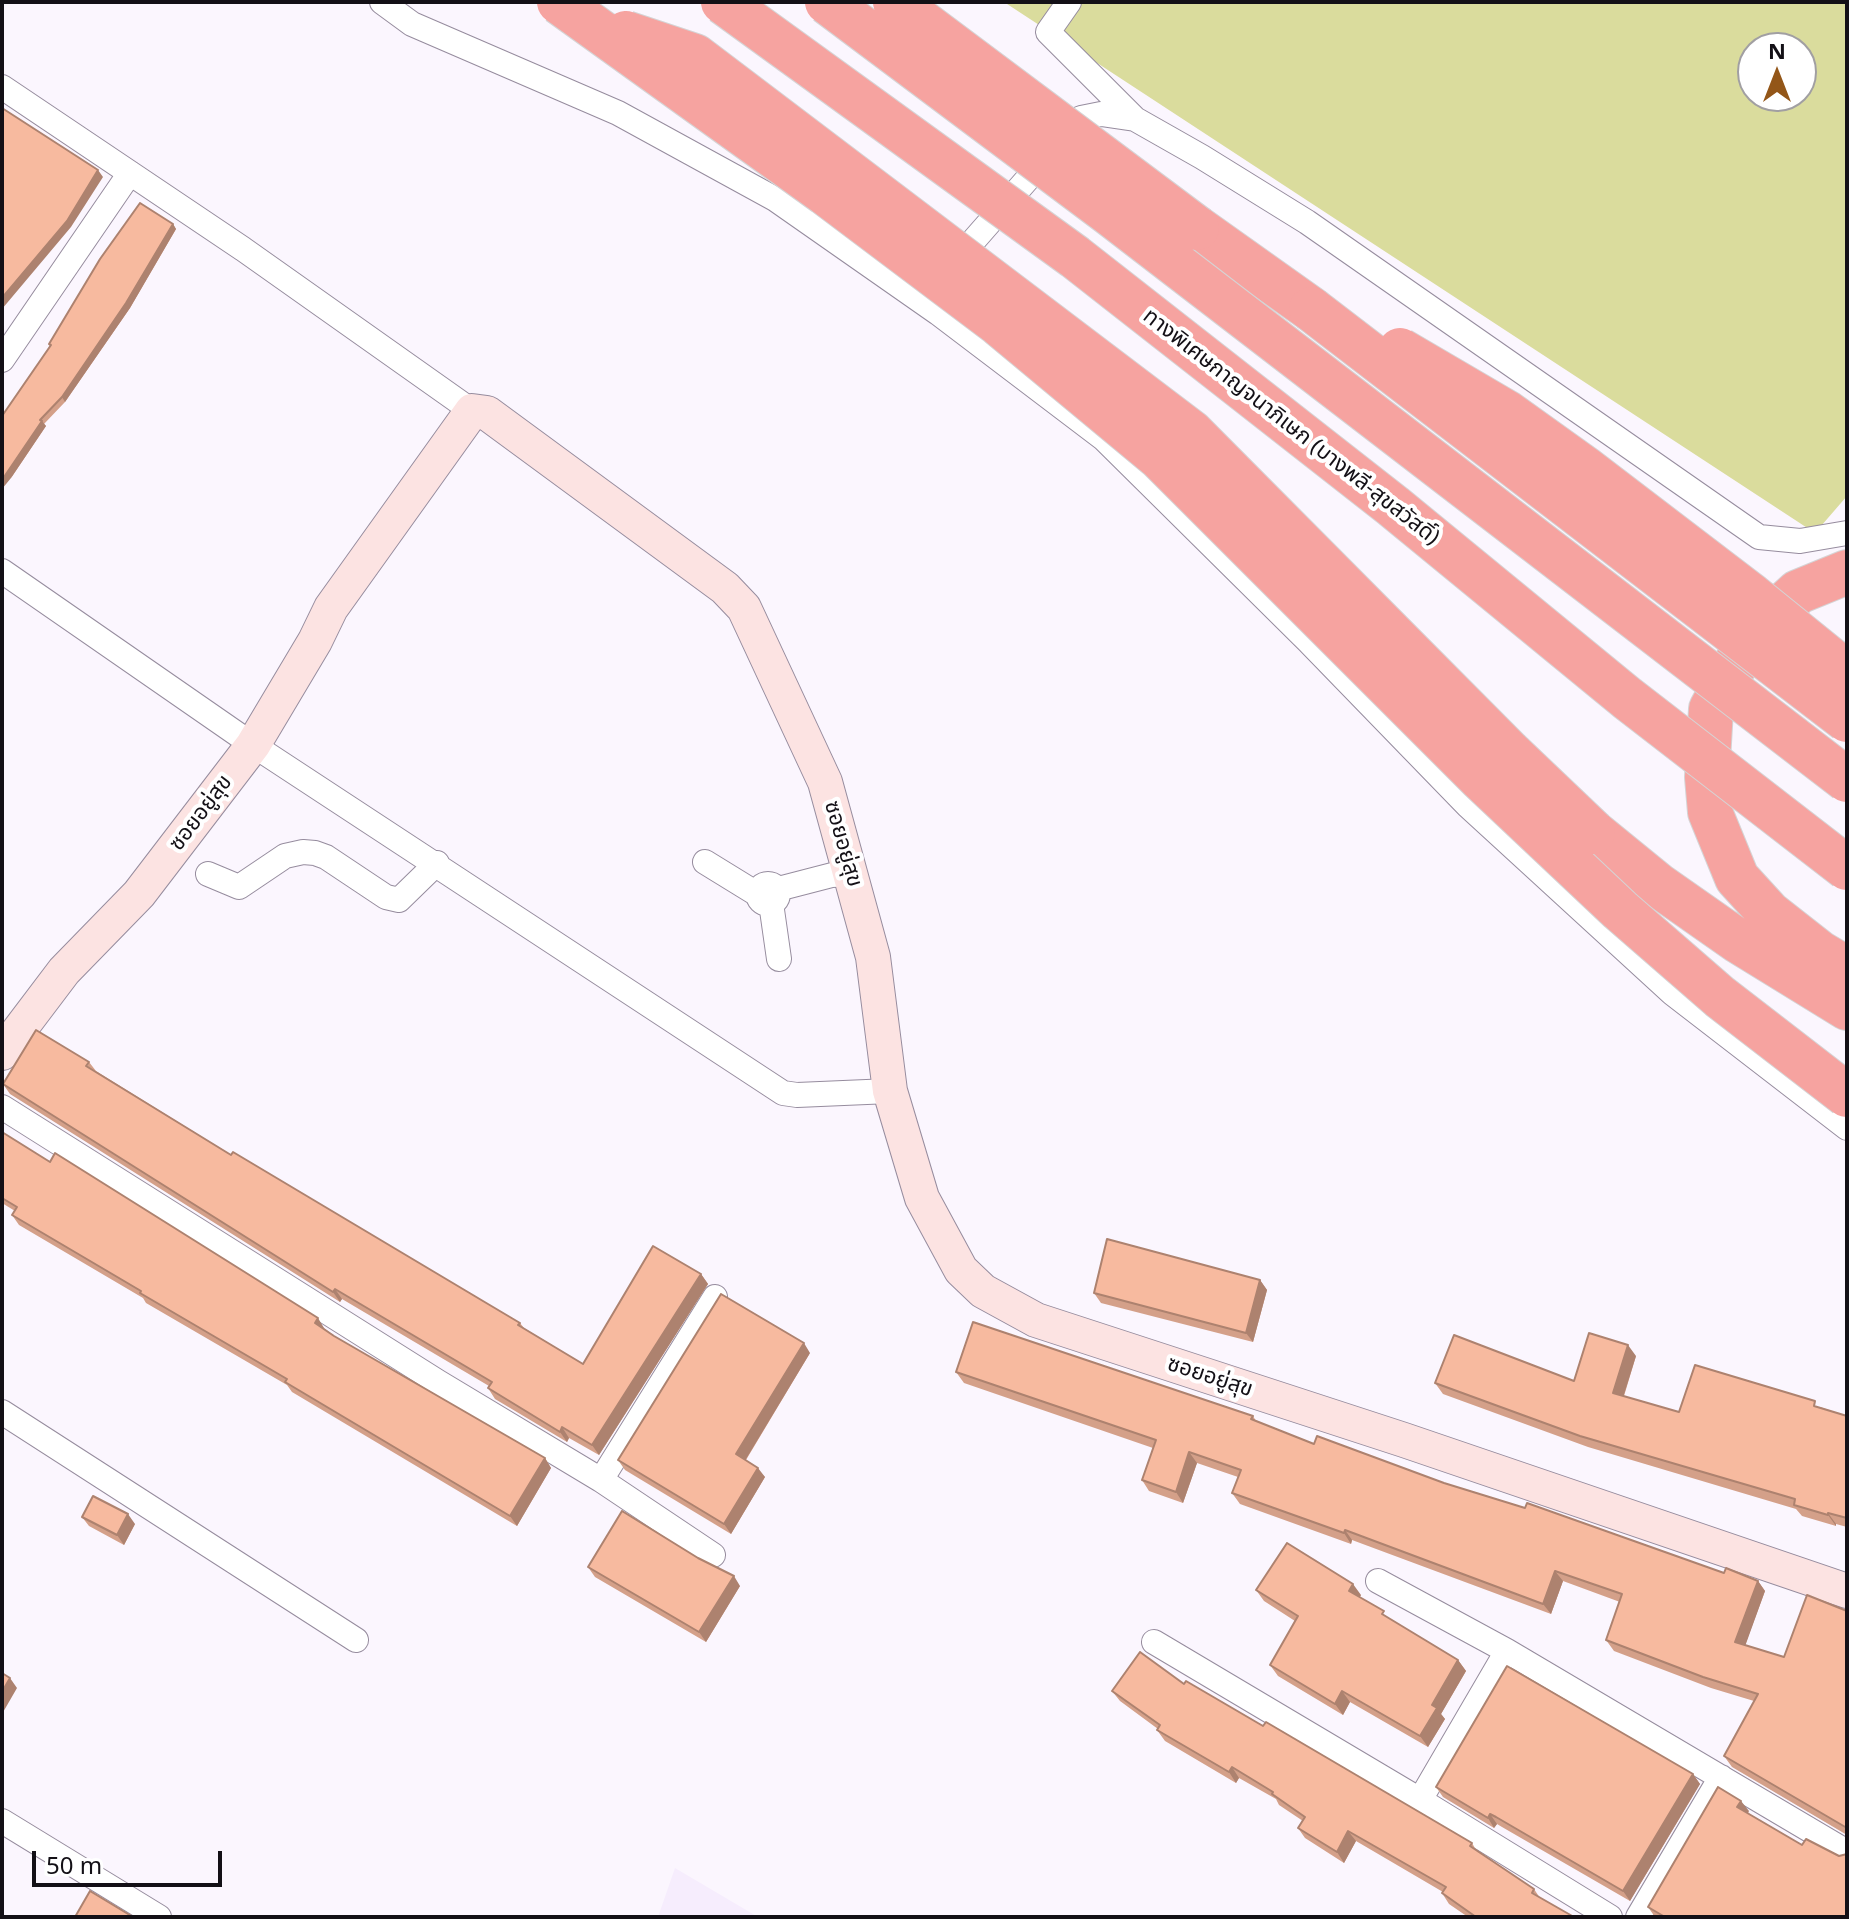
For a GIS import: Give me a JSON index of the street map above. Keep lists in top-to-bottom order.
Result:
{
  "streets": {
    "highway": ["ทางพิเศษกาญจนาภิเษก (บางพลี-สุขสวัสดิ์)"],
    "street": ["ซอยอยู่สุข"]
  },
  "scale_bar": "50 m",
  "north": "top"
}
